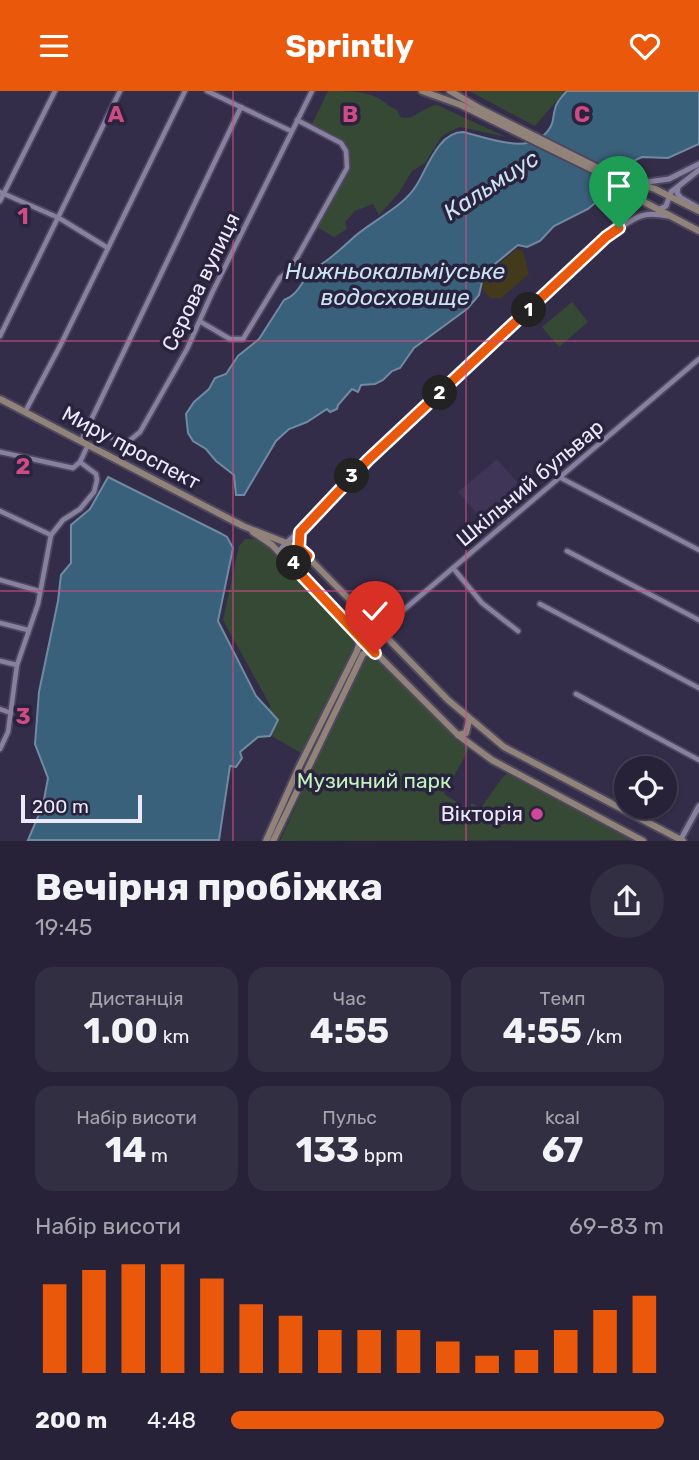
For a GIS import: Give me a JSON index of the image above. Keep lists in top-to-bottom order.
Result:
{
  "streets": {
    "main road": ["Миру проспект"],
    "street": ["Сєрова вулиця", "Шкільний бульвар"]
  },
  "crossings": [
    ["Миру проспект", "Шкільний бульвар"]
  ],
  "water": ["Кальмиус", "Нижньокальміуське водосховище"],
  "parks": ["Музичний парк"],
  "places": ["Вікторія"],
  "scale_bar": "200 m",
  "page": {
    "header": "Sprintly",
    "pins": [
      "1",
      "2",
      "3",
      "4"
    ],
    "scale": "200 m",
    "heading": ["Вечірня пробіжка", "19:45"],
    "stats": [
      ["Дистанція", "1.00 km"],
      ["Час", "4:55"],
      ["Темп", "4:55 /km"],
      ["Набір висоти", "14 m"],
      ["Пульс", "133 bpm"],
      ["kcal", "67"]
    ],
    "chart": ["Набір висоти", "69–83 m"],
    "list": [
      {
        "name": "200 m",
        "note": "4:48"
      }
    ]
  },
  "grid": {
    "columns": ["A", "B", "C"],
    "rows": ["1", "2", "3"]
  }
}
